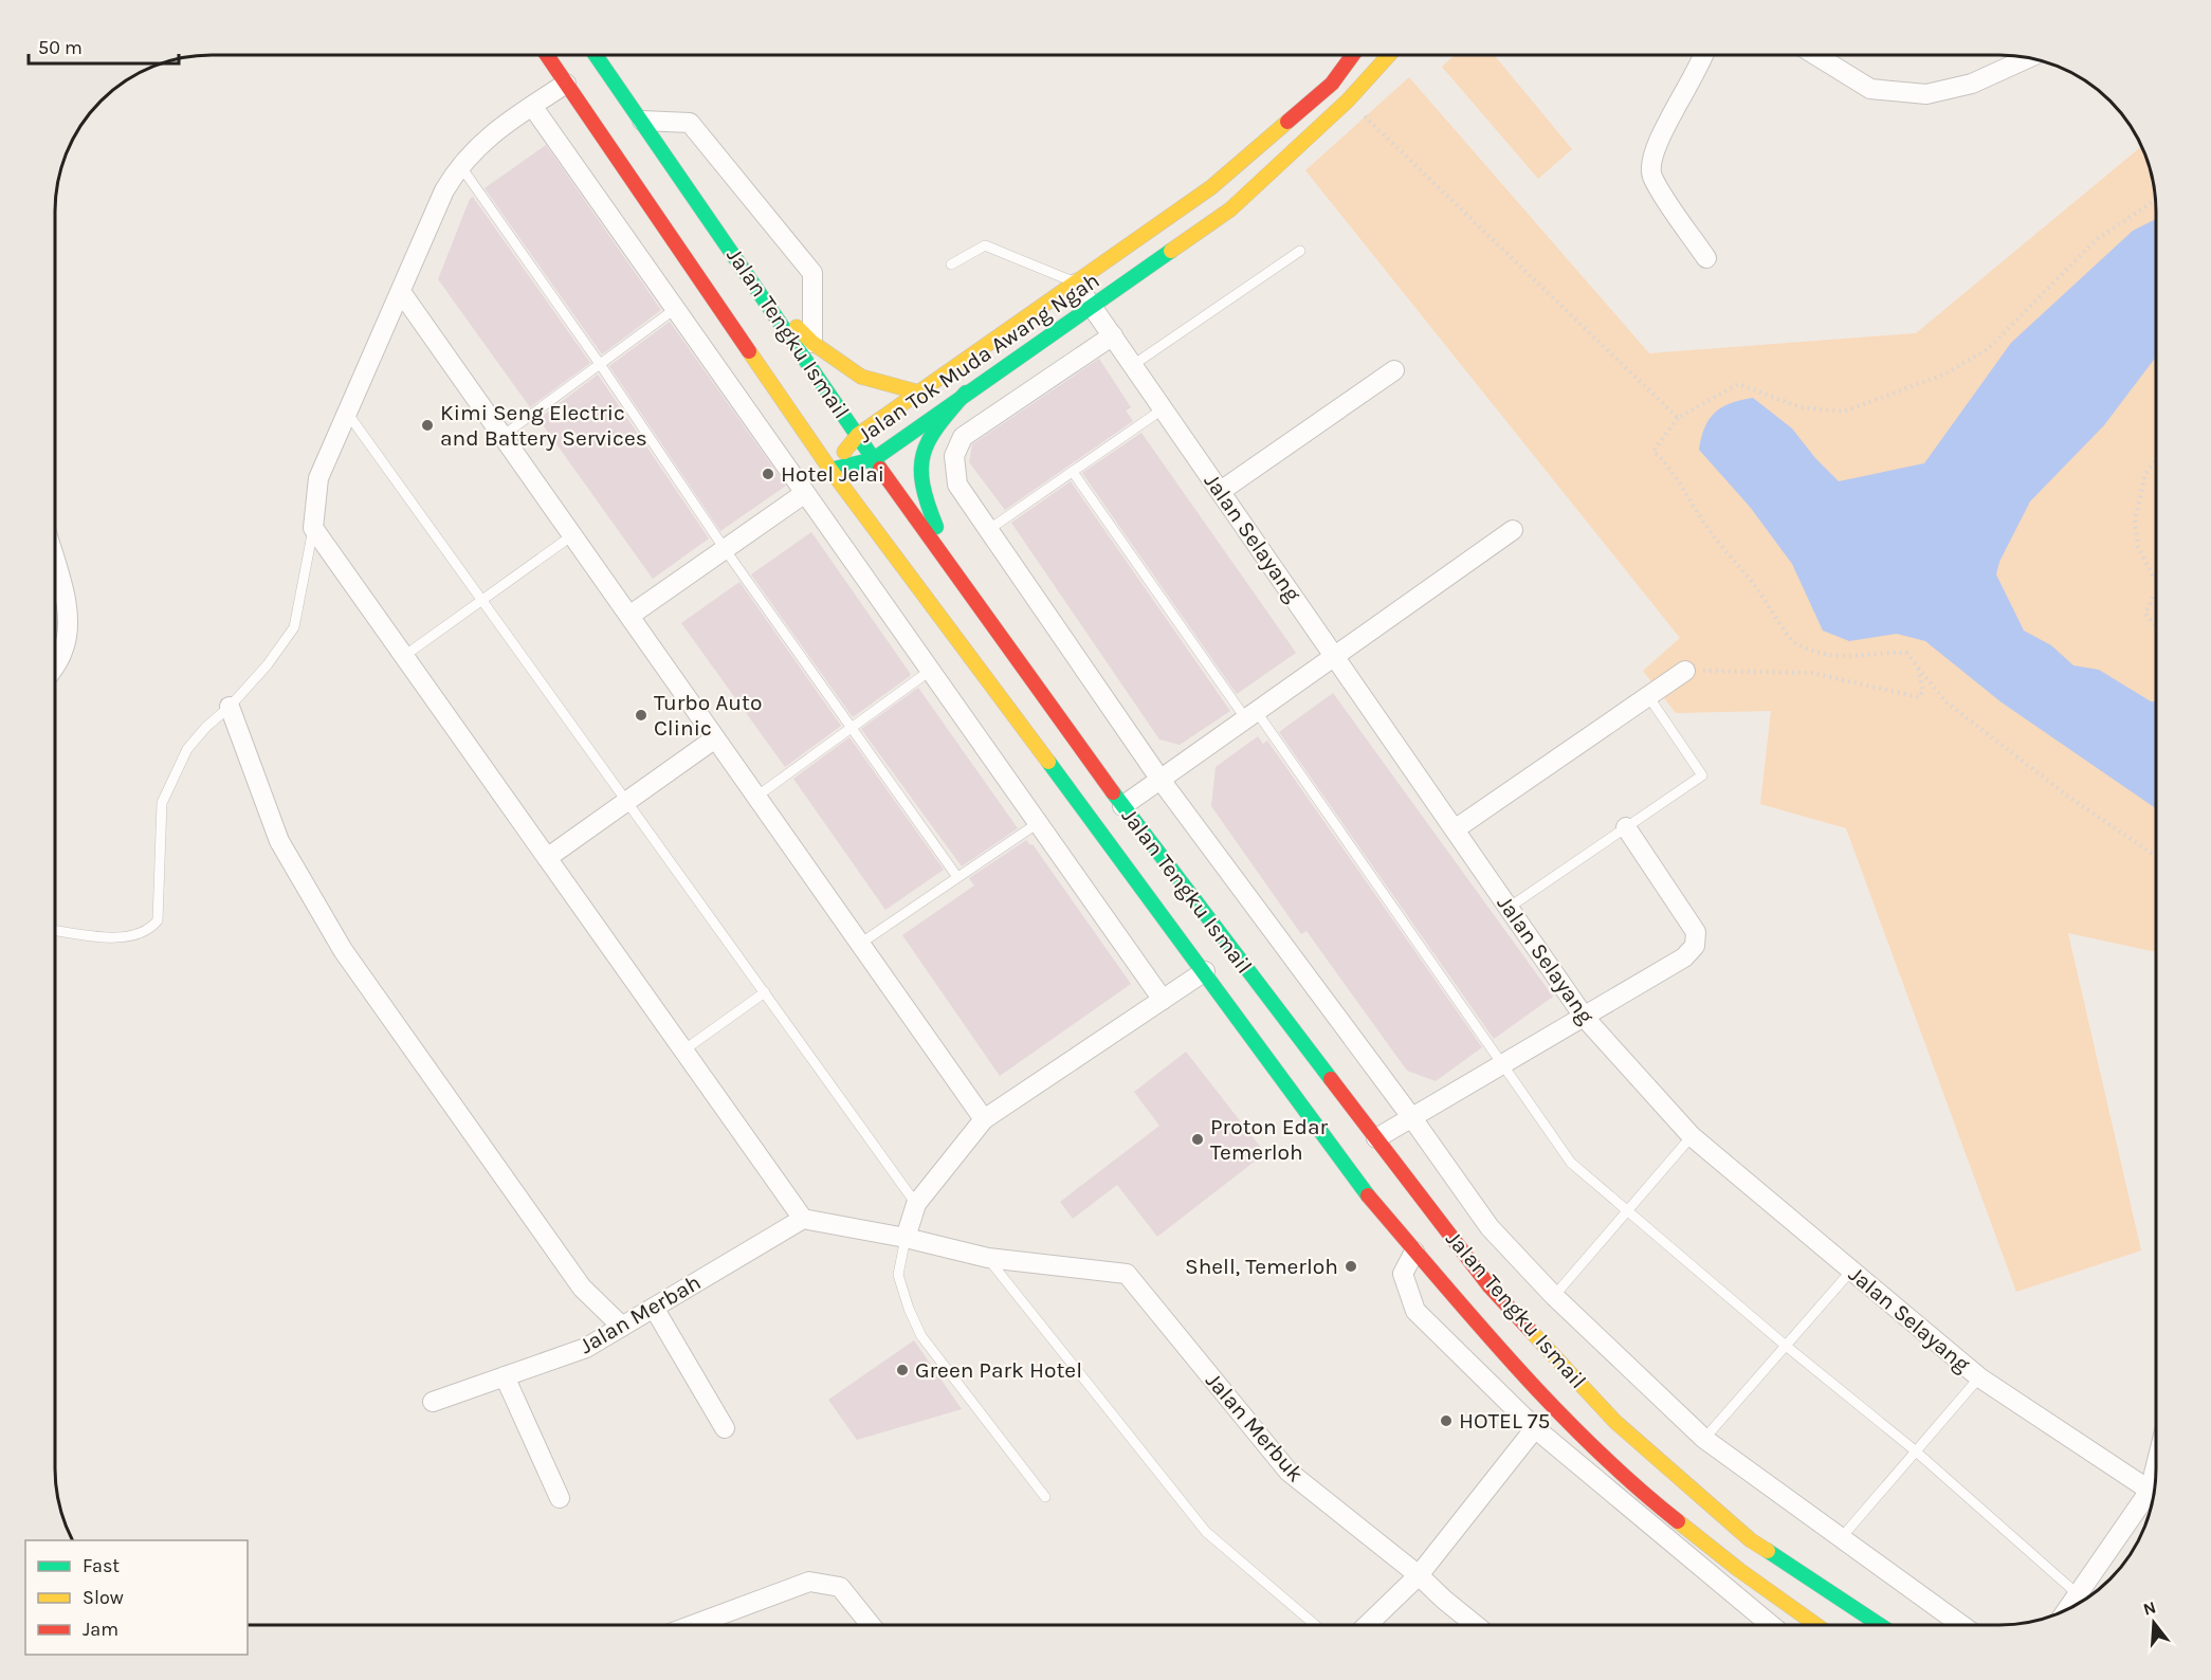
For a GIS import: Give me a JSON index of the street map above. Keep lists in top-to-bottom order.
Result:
{
  "streets": {
    "main road": ["Jalan Tengku Ismail", "Jalan Tok Muda Awang Ngah"],
    "street": ["Jalan Selayang", "Jalan Merbah", "Jalan Merbuk"]
  },
  "crossings": [
    ["Jalan Tengku Ismail", "Jalan Tok Muda Awang Ngah"],
    ["Jalan Tengku Ismail", "Jalan Selayang"],
    ["Jalan Tok Muda Awang Ngah", "Jalan Selayang"]
  ],
  "places": [
    "Kimi Seng Electric and Battery Services",
    "Hotel Jelai",
    "Turbo Auto Clinic",
    "Proton Edar Temerloh",
    "Shell, Temerloh",
    "Green Park Hotel",
    "HOTEL 75"
  ],
  "legend": ["Fast", "Slow", "Jam"],
  "scale_bar": "50 m",
  "north": "top"
}
